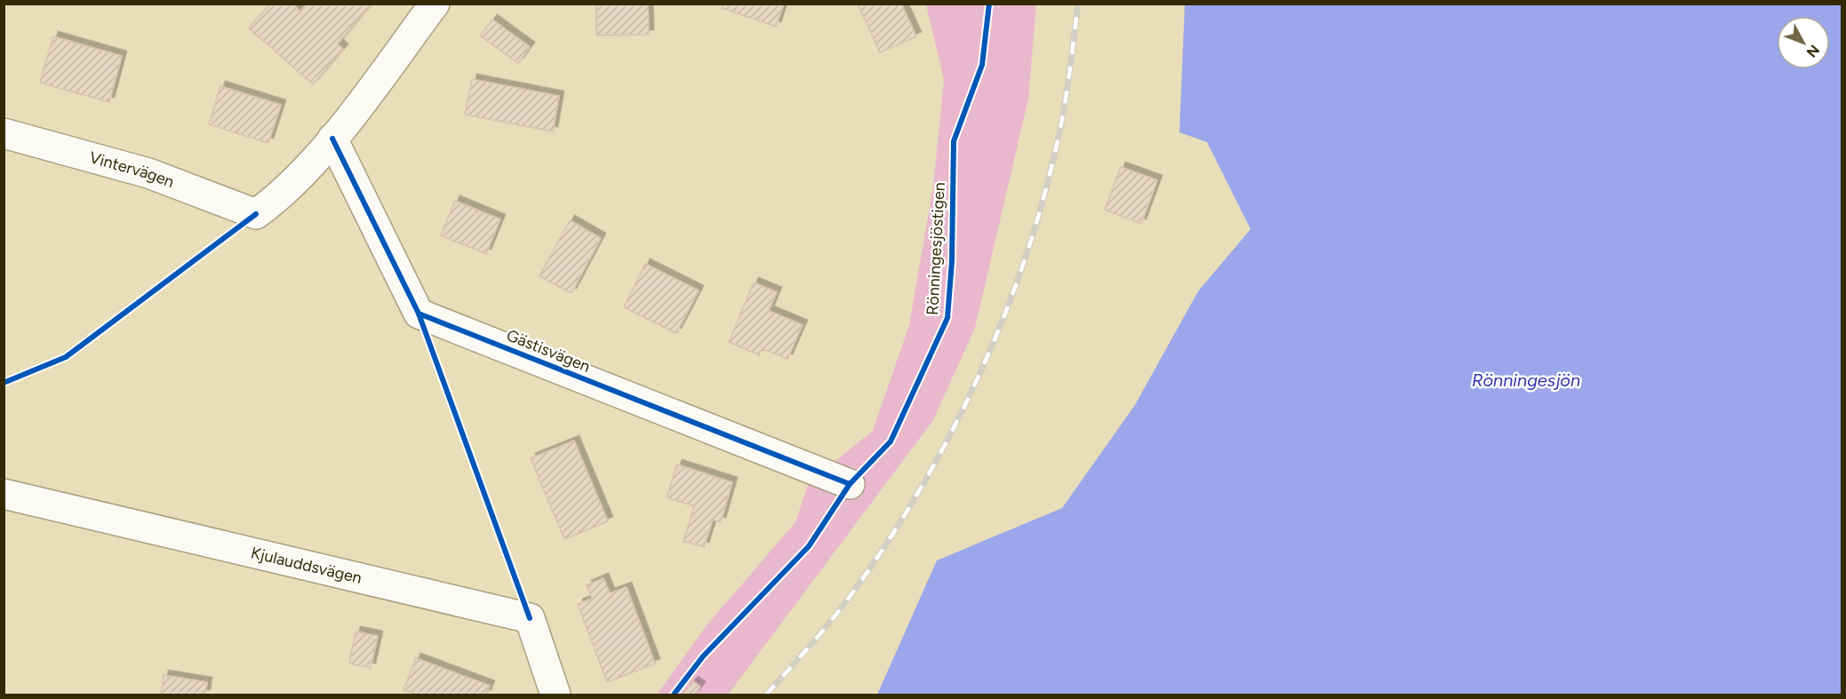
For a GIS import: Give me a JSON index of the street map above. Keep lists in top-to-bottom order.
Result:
{
  "streets": {
    "street": ["Vintervägen", "Gästisvägen", "Kjulauddsvägen"],
    "cycle path": ["Rönningesjöstigen"]
  },
  "crossings": [
    ["Vintervägen", "Gästisvägen"]
  ],
  "water": ["Rönningesjön"],
  "north": "bottom right"
}
